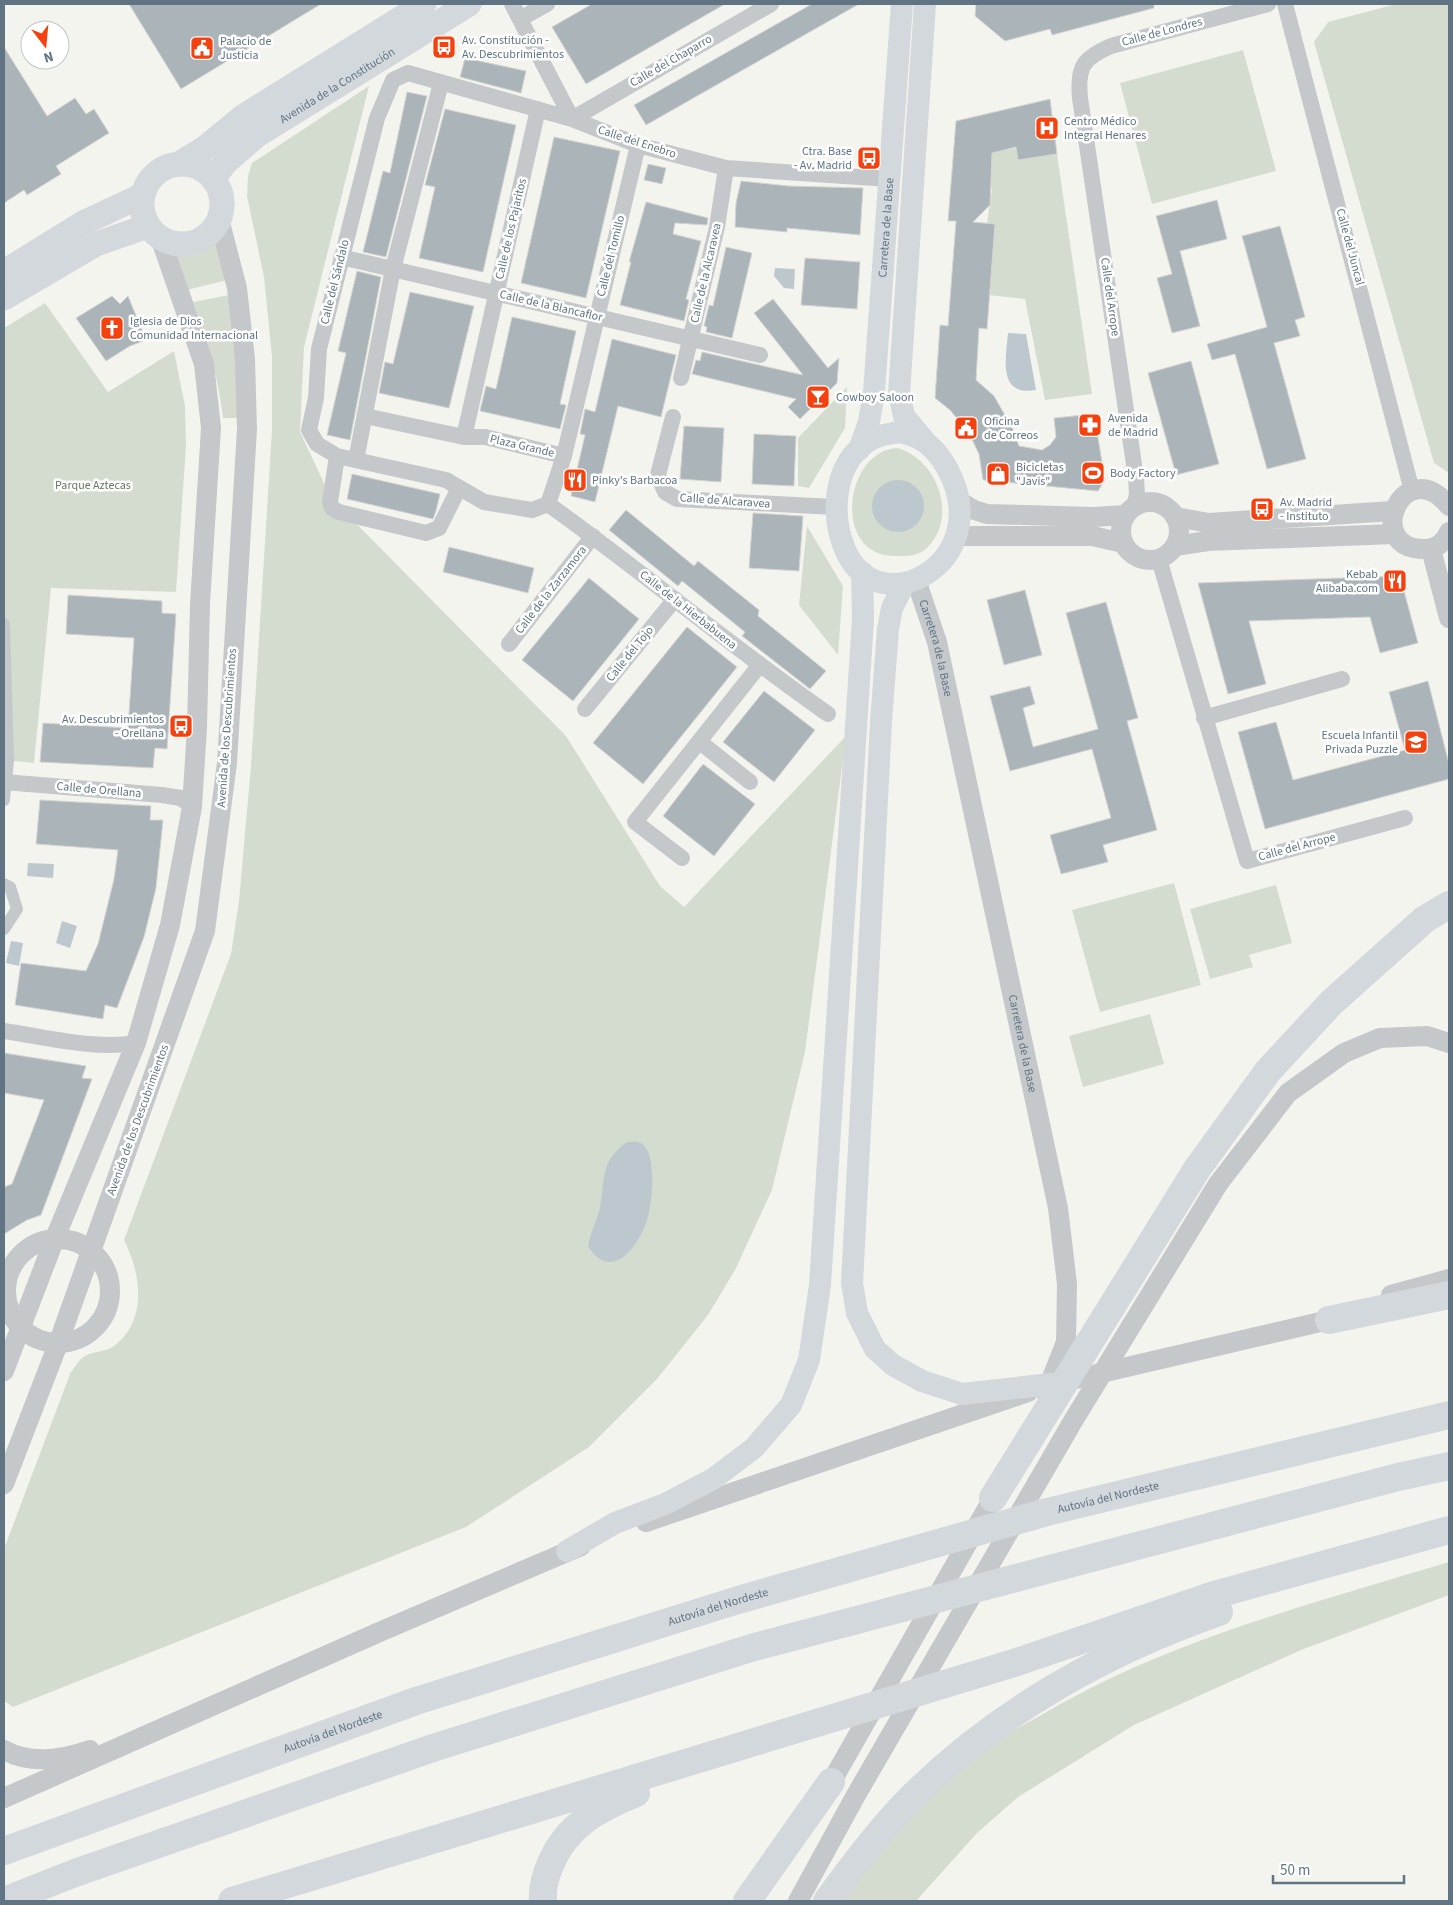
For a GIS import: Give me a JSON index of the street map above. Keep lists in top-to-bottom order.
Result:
{
  "streets": {
    "highway": ["Autovía del Nordeste"],
    "main road": ["Avenida de la Constitución", "Carretera de la Base"],
    "street": [
      "Calle de Londres",
      "Calle del Chaparro",
      "Calle del Enebro",
      "Calle de los Pajaritos",
      "Calle del Juncal",
      "Calle del Tomillo",
      "Calle de la Alcaravea",
      "Calle del Sándalo",
      "Calle del Arrope",
      "Calle de la Blancaflor",
      "Plaza Grande",
      "Calle de Alcaravea",
      "Calle de la Zarzamora",
      "Calle de la Hierbabuena",
      "Calle del Tojo",
      "Avenida de los Descubrimientos",
      "Calle de Orellana"
    ]
  },
  "crossings": [
    ["Calle de Londres", "Calle del Arrope"],
    ["Calle del Chaparro", "Calle del Enebro"],
    ["Avenida de la Constitución", "Avenida de los Descubrimientos"],
    ["Calle del Enebro", "Carretera de la Base"],
    ["Calle del Enebro", "Calle de los Pajaritos"],
    ["Calle del Enebro", "Calle del Tomillo"],
    ["Calle del Enebro", "Calle de la Alcaravea"],
    ["Calle del Enebro", "Calle del Sándalo"],
    ["Carretera de la Base", "Calle de Alcaravea"],
    ["Calle de los Pajaritos", "Calle de la Blancaflor"],
    ["Calle de los Pajaritos", "Plaza Grande"],
    ["Calle del Tomillo", "Calle de la Blancaflor"],
    ["Calle del Tomillo", "Plaza Grande"],
    ["Calle de la Alcaravea", "Calle de la Blancaflor"],
    ["Calle del Sándalo", "Calle de la Blancaflor"],
    ["Plaza Grande", "Calle de la Hierbabuena"],
    ["Calle de la Zarzamora", "Calle de la Hierbabuena"],
    ["Calle de la Hierbabuena", "Calle del Tojo"]
  ],
  "parks": ["Parque Aztecas"],
  "places": {
    "bus stop": [
      "Av. Constitución - Av. Descubrimientos",
      "Ctra. Base - Av. Madrid",
      "Av. Madrid - Instituto",
      "Av. Descubrimientos - Orellana"
    ],
    "public building": ["Palacio de Justicia", "Oficina de Correos"],
    "hospital": ["Centro Médico Integral Henares"],
    "church": ["Iglesia de Dios Comunidad Internacional"],
    "bar": ["Cowboy Saloon"],
    "pharmacy": ["Avenida de Madrid"],
    "sports": ["Body Factory"],
    "shop": ["Bicicletas \"Javis\""],
    "restaurant": ["Pinky's Barbacoa", "Kebab Alibaba.com"],
    "school or university": ["Escuela Infantil Privada Puzzle"]
  },
  "scale_bar": "50 m",
  "north": "bottom"
}
